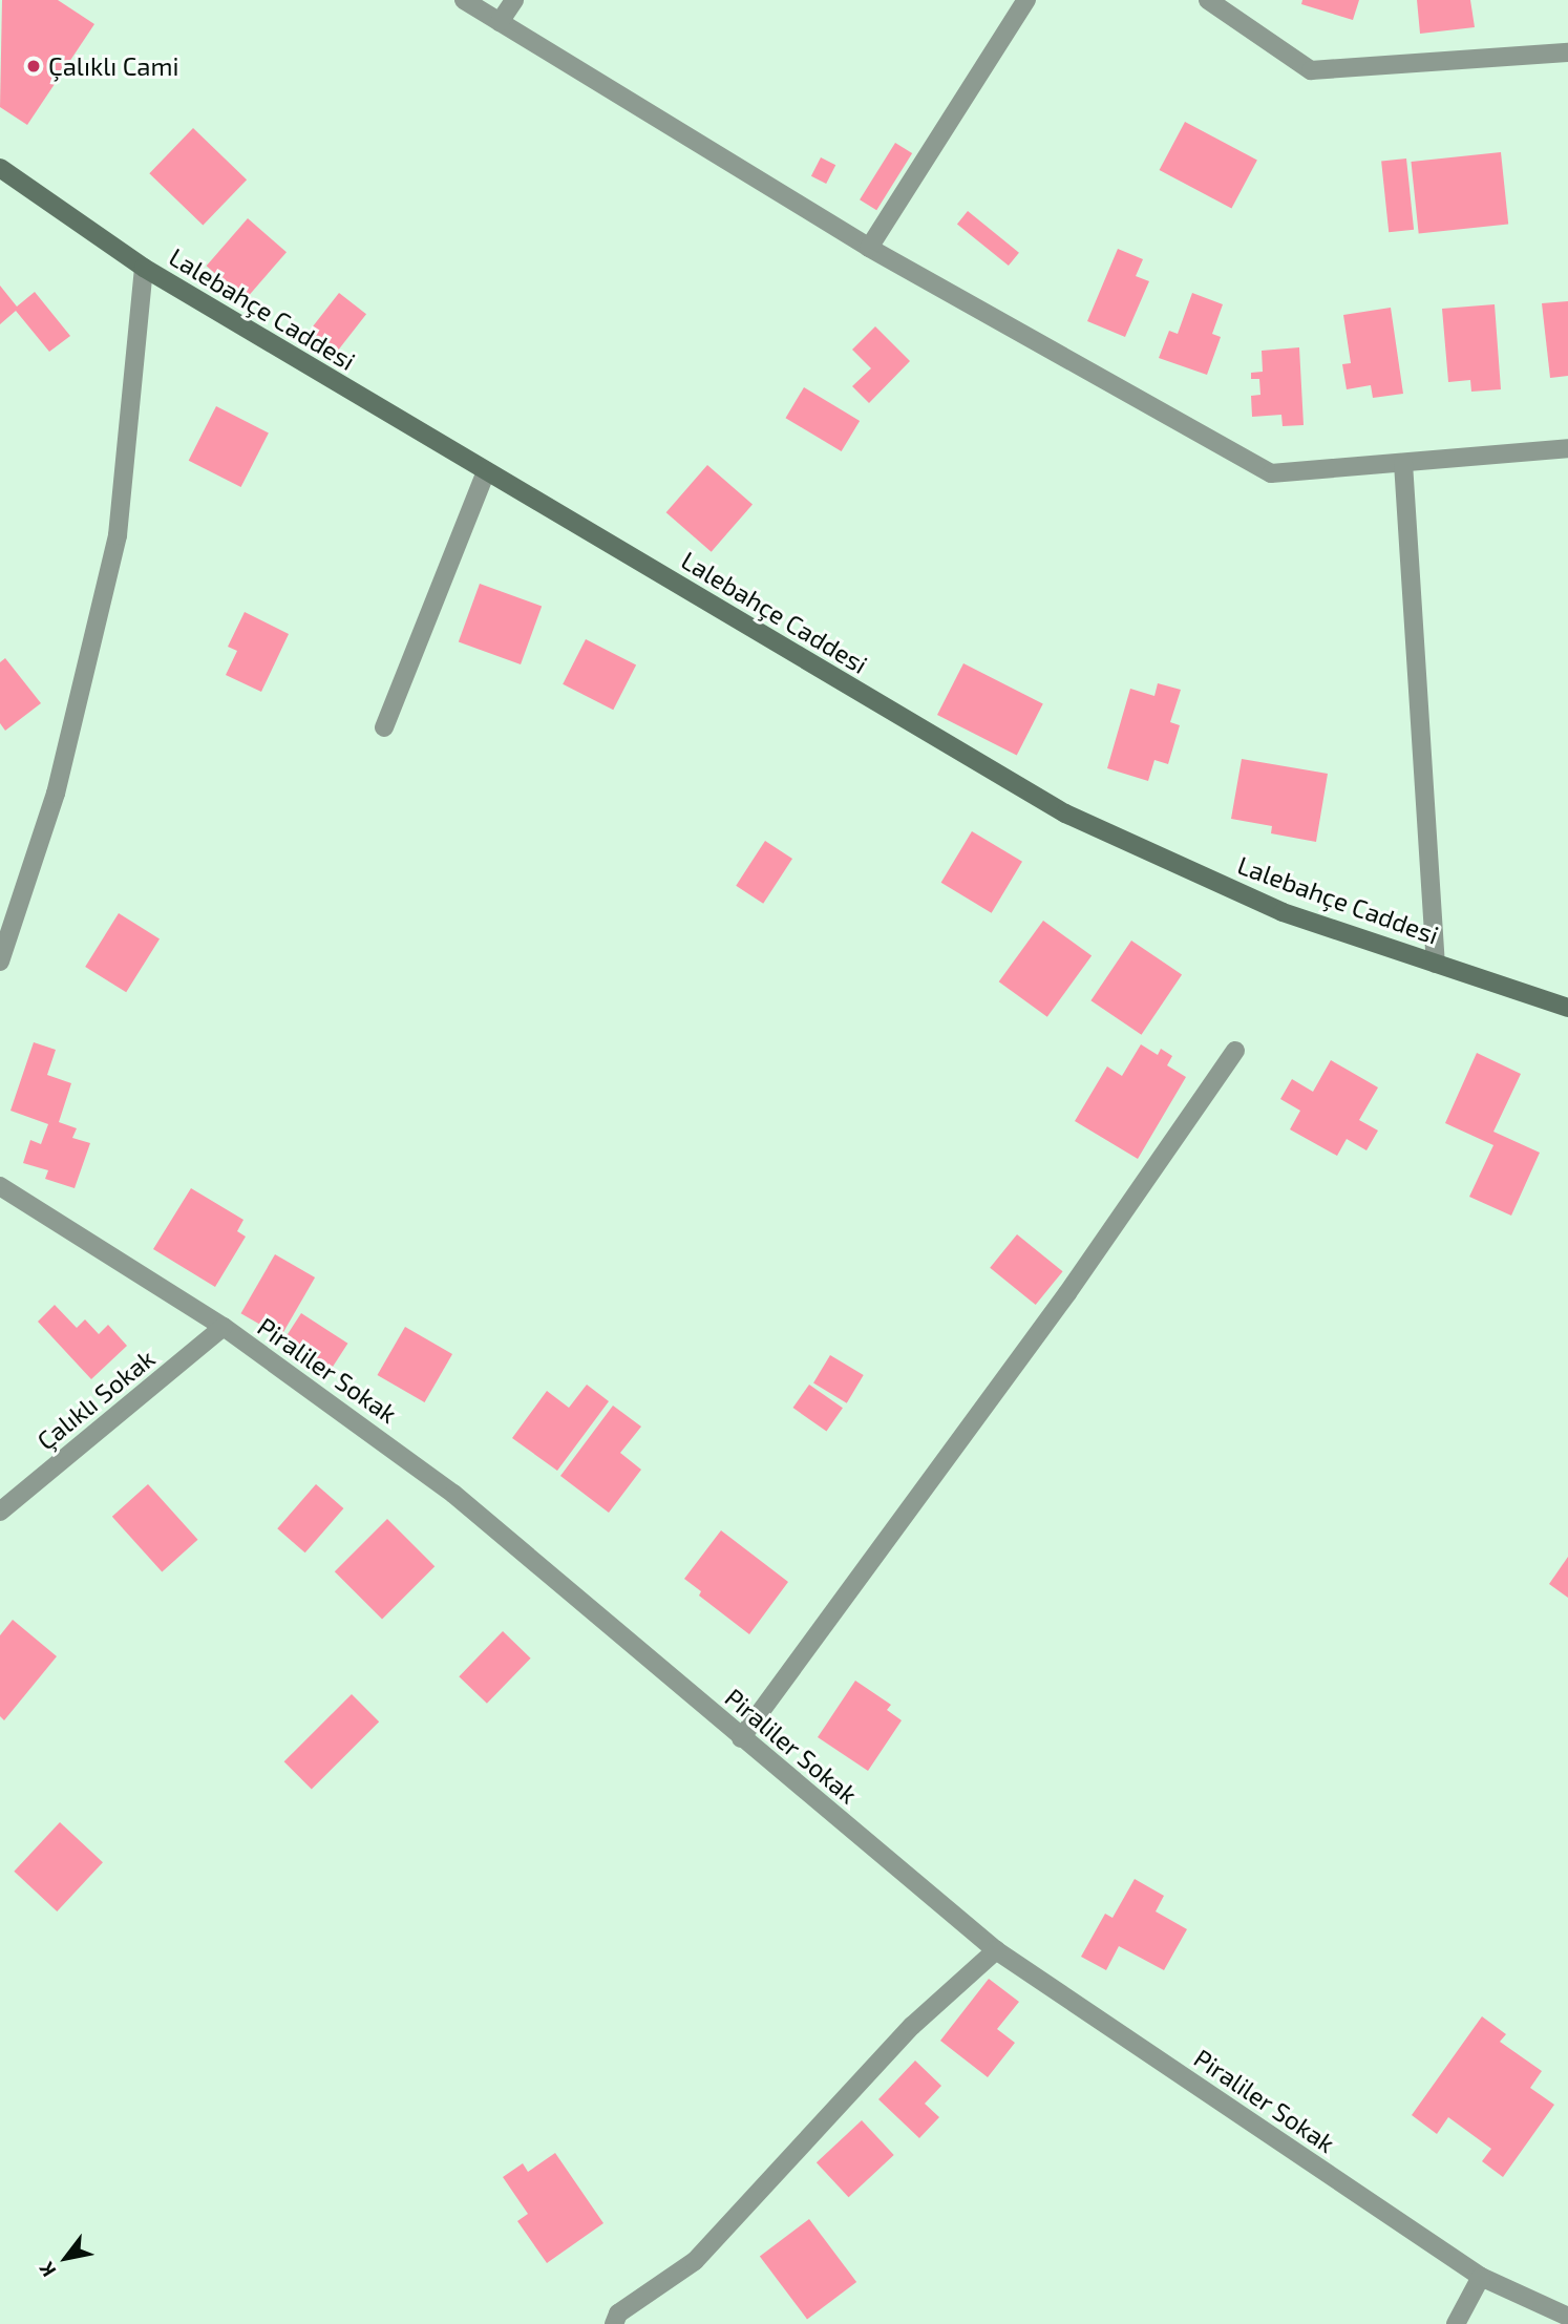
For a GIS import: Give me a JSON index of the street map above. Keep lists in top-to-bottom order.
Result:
{
  "streets": {
    "street": ["Lalebahçe Caddesi", "Piraliler Sokak", "Çalıklı Sokak"]
  },
  "crossings": [
    ["Piraliler Sokak", "Çalıklı Sokak"]
  ],
  "places": ["Çalıklı Cami"],
  "north": "bottom left"
}
